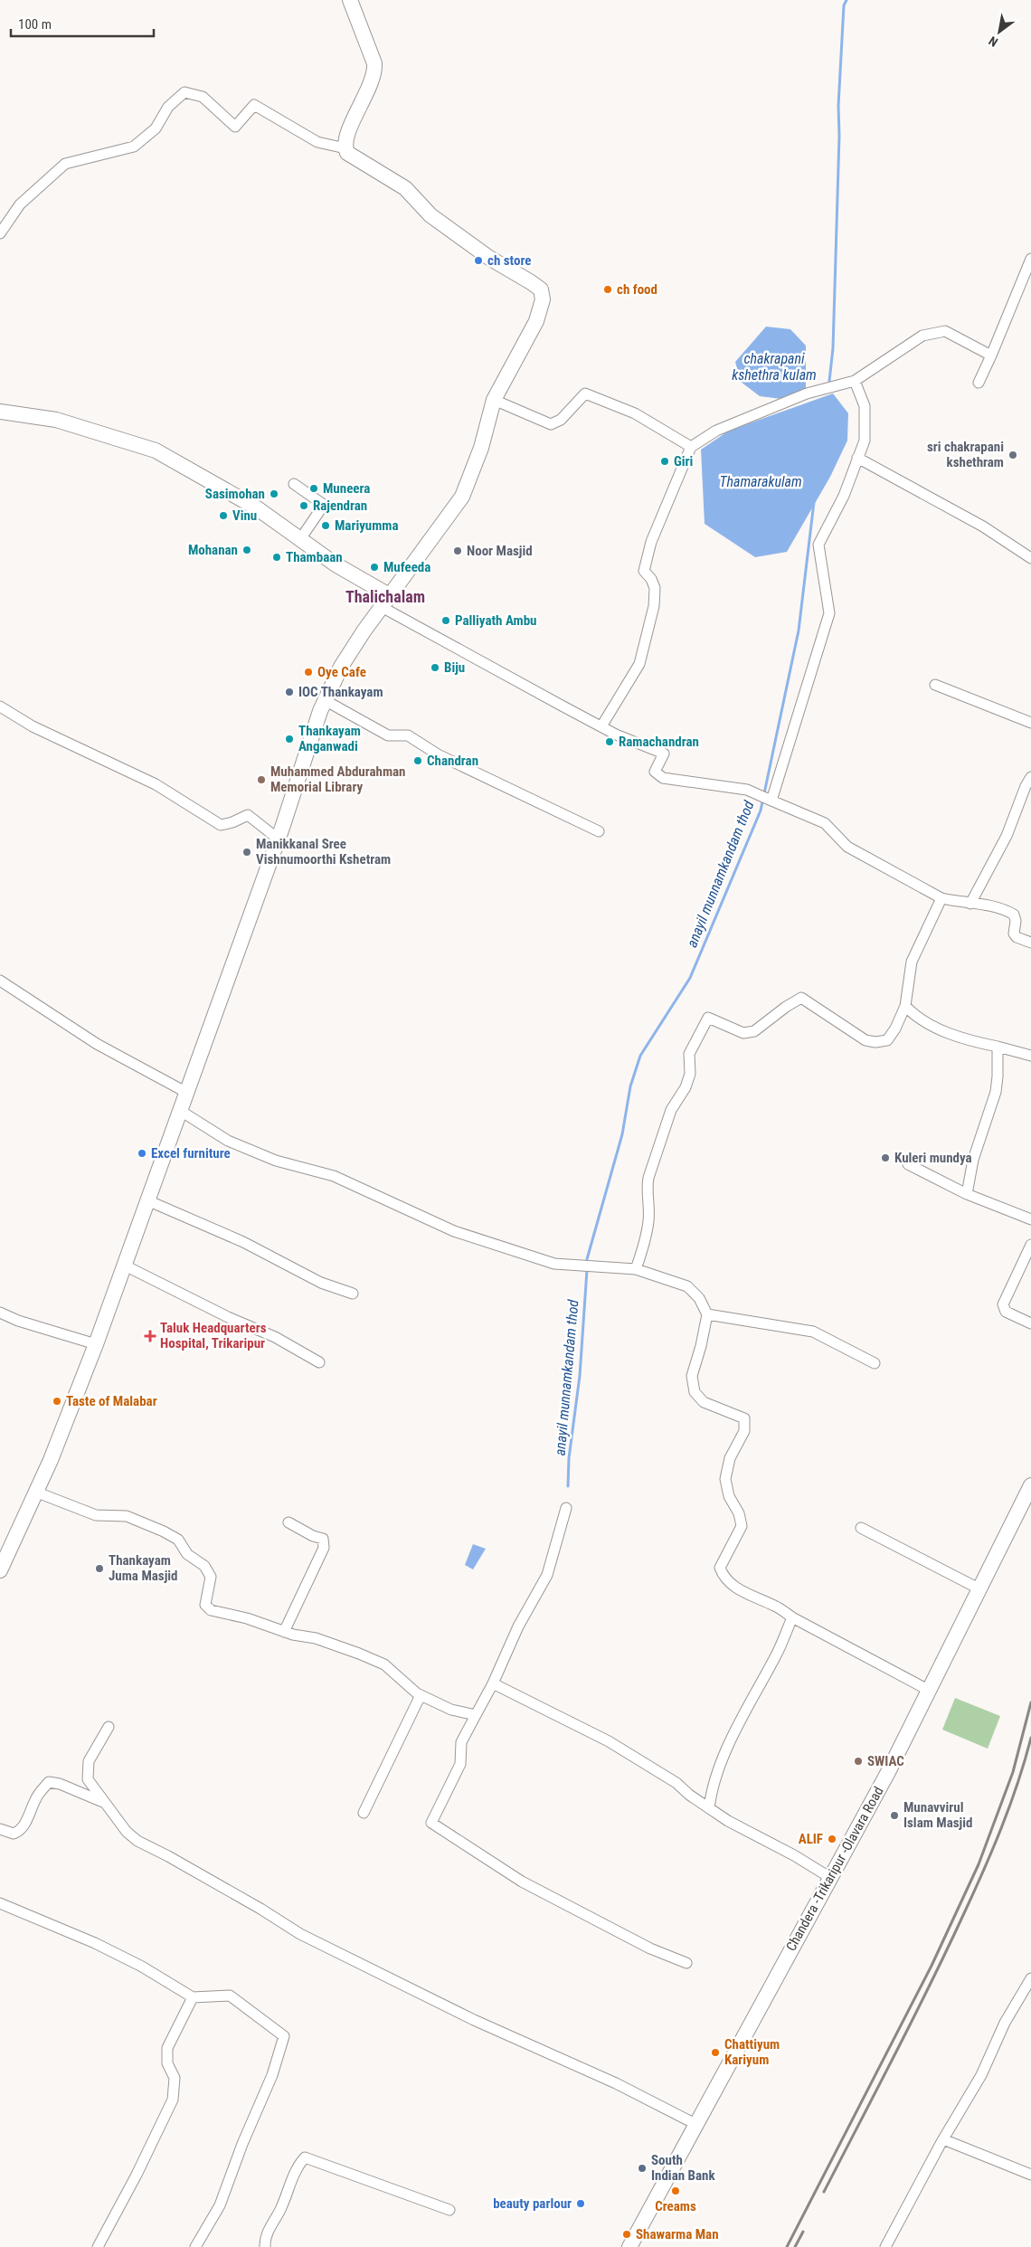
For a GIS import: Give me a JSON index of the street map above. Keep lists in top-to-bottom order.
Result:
{
  "streets": {
    "main road": ["Chandera -Trikaripur -Olavara Road"]
  },
  "districts": ["Thalichalam"],
  "water": ["chakrapani kshethra kulam", "Thamarakulam", "anayil munnamkandam thod"],
  "places": {
    "other": [
      "ch store",
      "ch food",
      "sri chakrapani kshethram",
      "Giri",
      "Muneera",
      "Sasimohan",
      "Rajendran",
      "Vinu",
      "Mariyumma",
      "Mohanan",
      "Noor Masjid",
      "Thambaan",
      "Mufeeda",
      "Palliyath Ambu",
      "Biju",
      "Oye Cafe",
      "IOC Thankayam",
      "Thankayam Anganwadi",
      "Ramachandran",
      "Chandran",
      "Muhammed Abdurahman Memorial Library",
      "Manikkanal Sree Vishnumoorthi Kshetram",
      "Excel furniture",
      "Kuleri mundya",
      "Taste of Malabar",
      "Thankayam Juma Masjid",
      "SWIAC",
      "Munavvirul Islam Masjid",
      "ALIF",
      "Chattiyum Kariyum",
      "South Indian Bank",
      "Creams",
      "beauty parlour",
      "Shawarma Man"
    ],
    "health": ["Taluk Headquarters Hospital, Trikaripur"]
  },
  "scale_bar": "100 m",
  "north": "bottom left"
}
